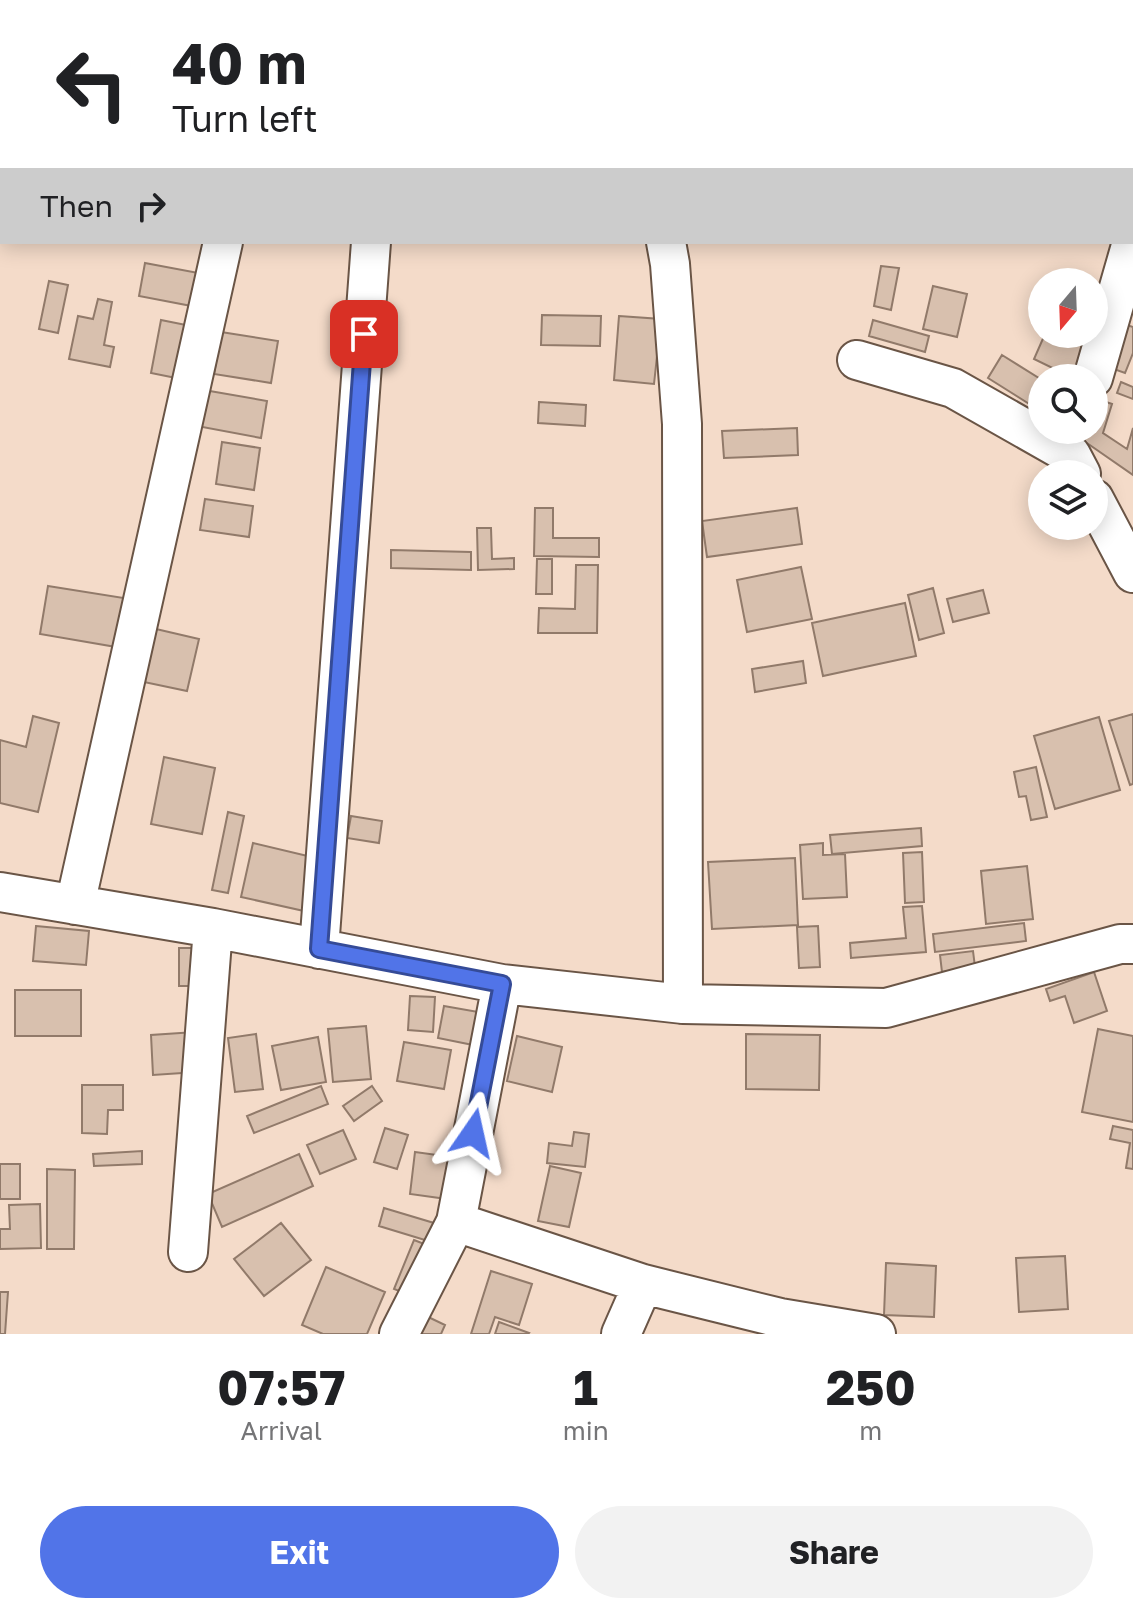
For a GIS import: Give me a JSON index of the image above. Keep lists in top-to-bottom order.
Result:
{
  "north": "bottom",
  "page": {
    "turn": ["40 m", "Turn left"],
    "then": "Then",
    "eta": [
      "07:57",
      "Arrival",
      "1",
      "min",
      "250",
      "m"
    ],
    "buttons": ["Exit", "Share"]
  }
}
